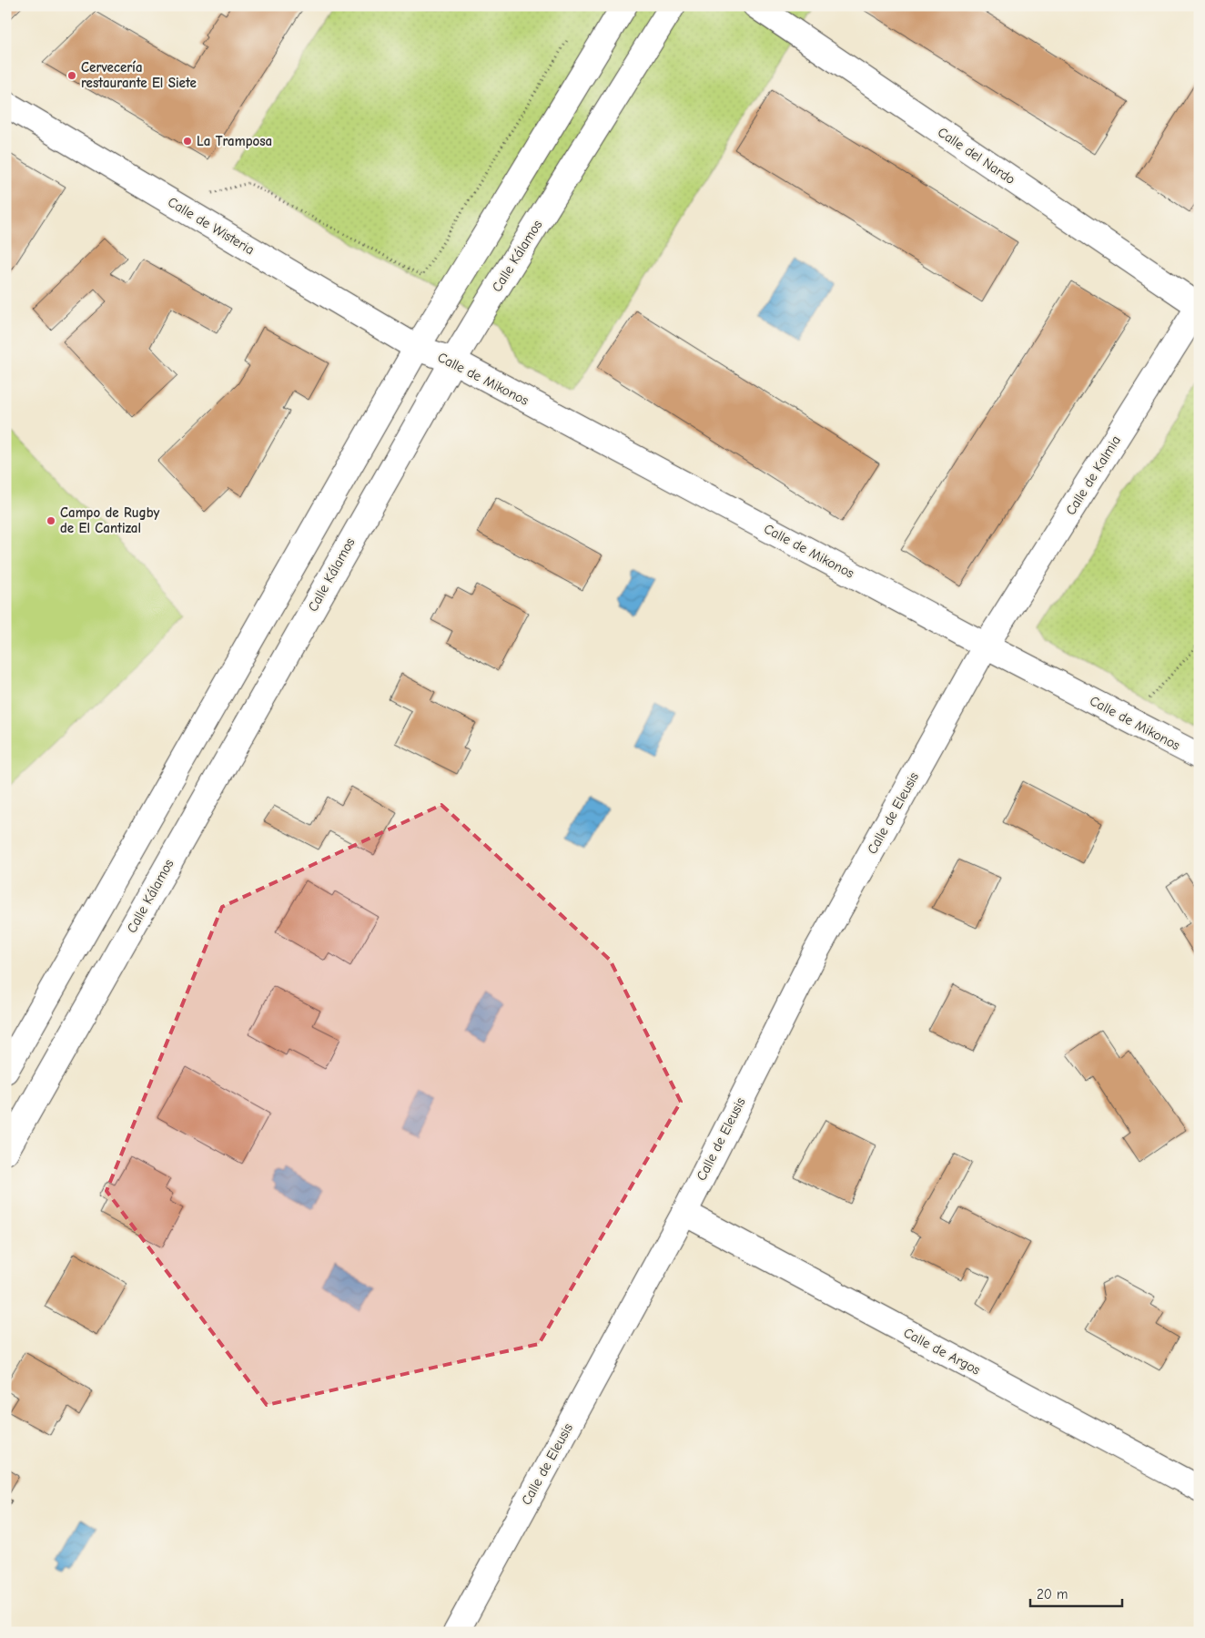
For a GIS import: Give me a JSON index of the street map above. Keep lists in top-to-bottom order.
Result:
{
  "streets": {
    "street": [
      "Calle del Nardo",
      "Calle de Wisteria",
      "Calle Kálamos",
      "Calle de Mikonos",
      "Calle de Kalmia",
      "Calle de Eleusis",
      "Calle de Argos"
    ]
  },
  "crossings": [
    ["Calle del Nardo", "Calle de Kalmia"],
    ["Calle de Wisteria", "Calle de Mikonos"],
    ["Calle Kálamos", "Calle de Mikonos"],
    ["Calle de Mikonos", "Calle de Kalmia"],
    ["Calle de Mikonos", "Calle de Eleusis"],
    ["Calle de Kalmia", "Calle de Eleusis"],
    ["Calle de Eleusis", "Calle de Argos"]
  ],
  "places": ["Cervecería restaurante El Siete", "La Tramposa", "Campo de Rugby de El Cantizal"],
  "scale_bar": "20 m"
}
